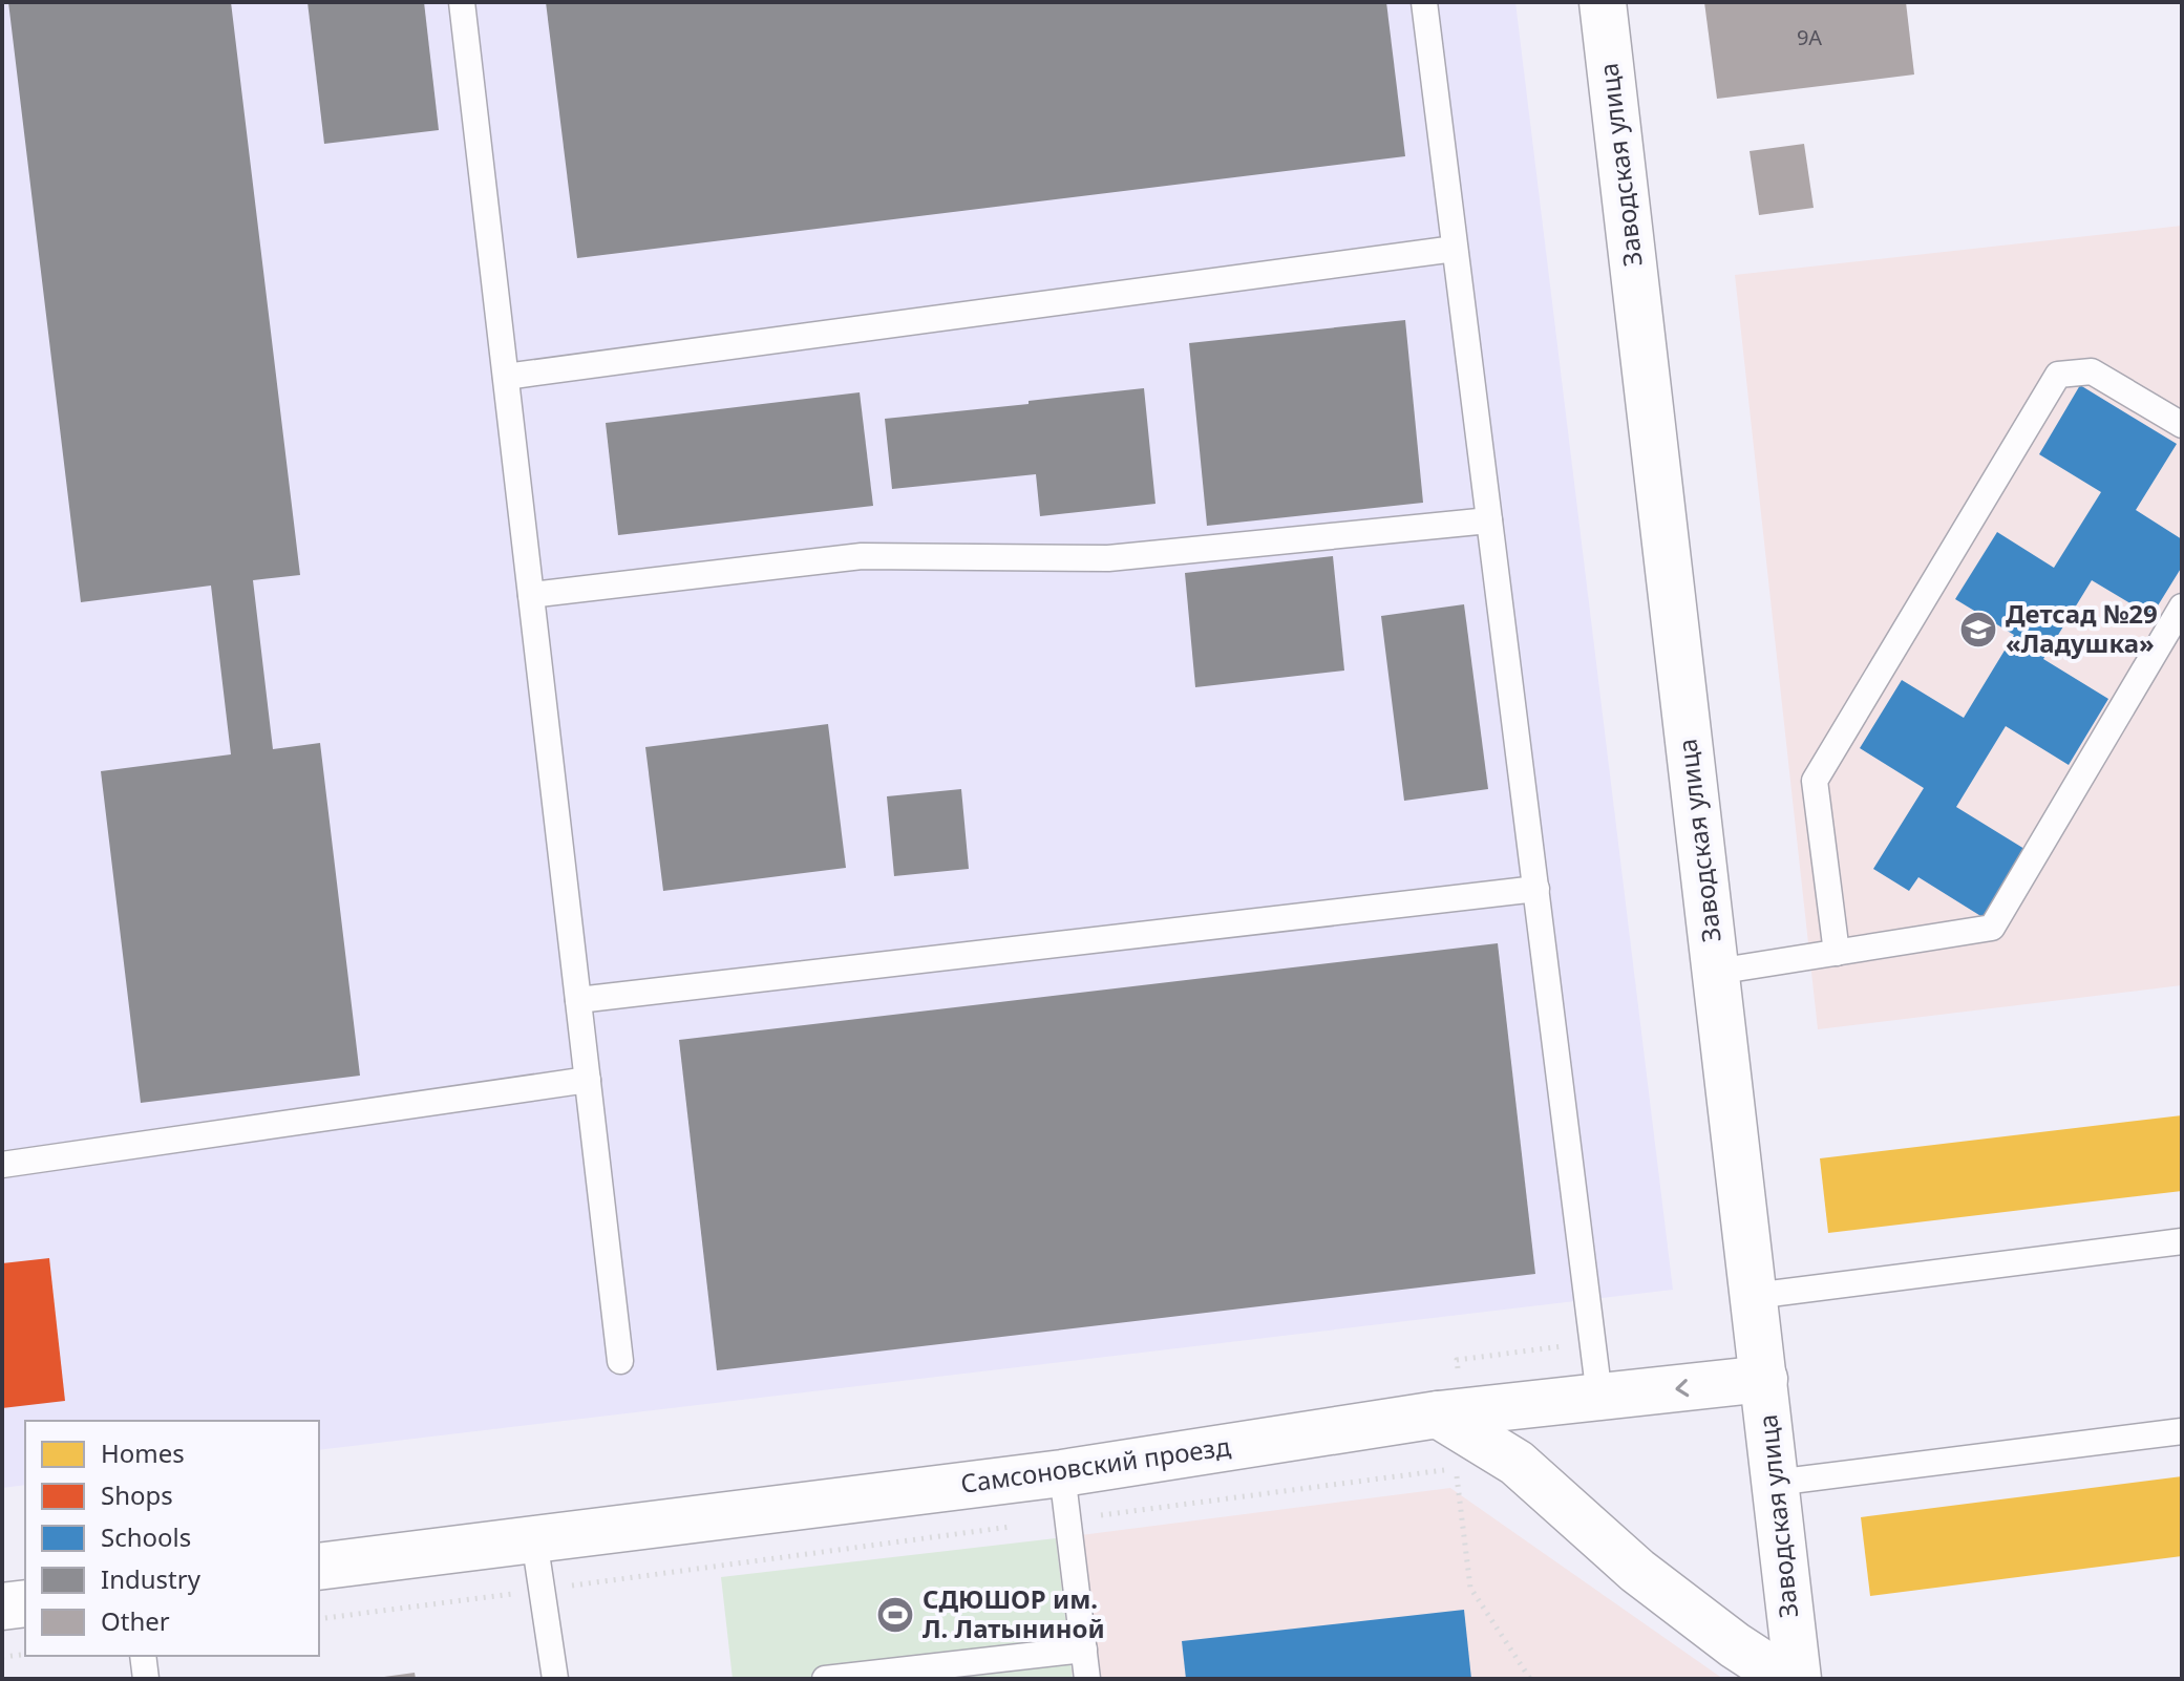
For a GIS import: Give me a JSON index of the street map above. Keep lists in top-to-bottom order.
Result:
{
  "streets": {
    "street": ["Заводская улица", "Самсоновский проезд"]
  },
  "crossings": [
    ["Заводская улица", "Самсоновский проезд"]
  ],
  "places": {
    "school or university": ["Детсад №29 «Ладушка»"],
    "sports": ["СДЮШОР им. Л. Латыниной"]
  },
  "house_numbers": ["9А"],
  "legend": [
    "Homes",
    "Shops",
    "Schools",
    "Industry",
    "Other"
  ]
}
